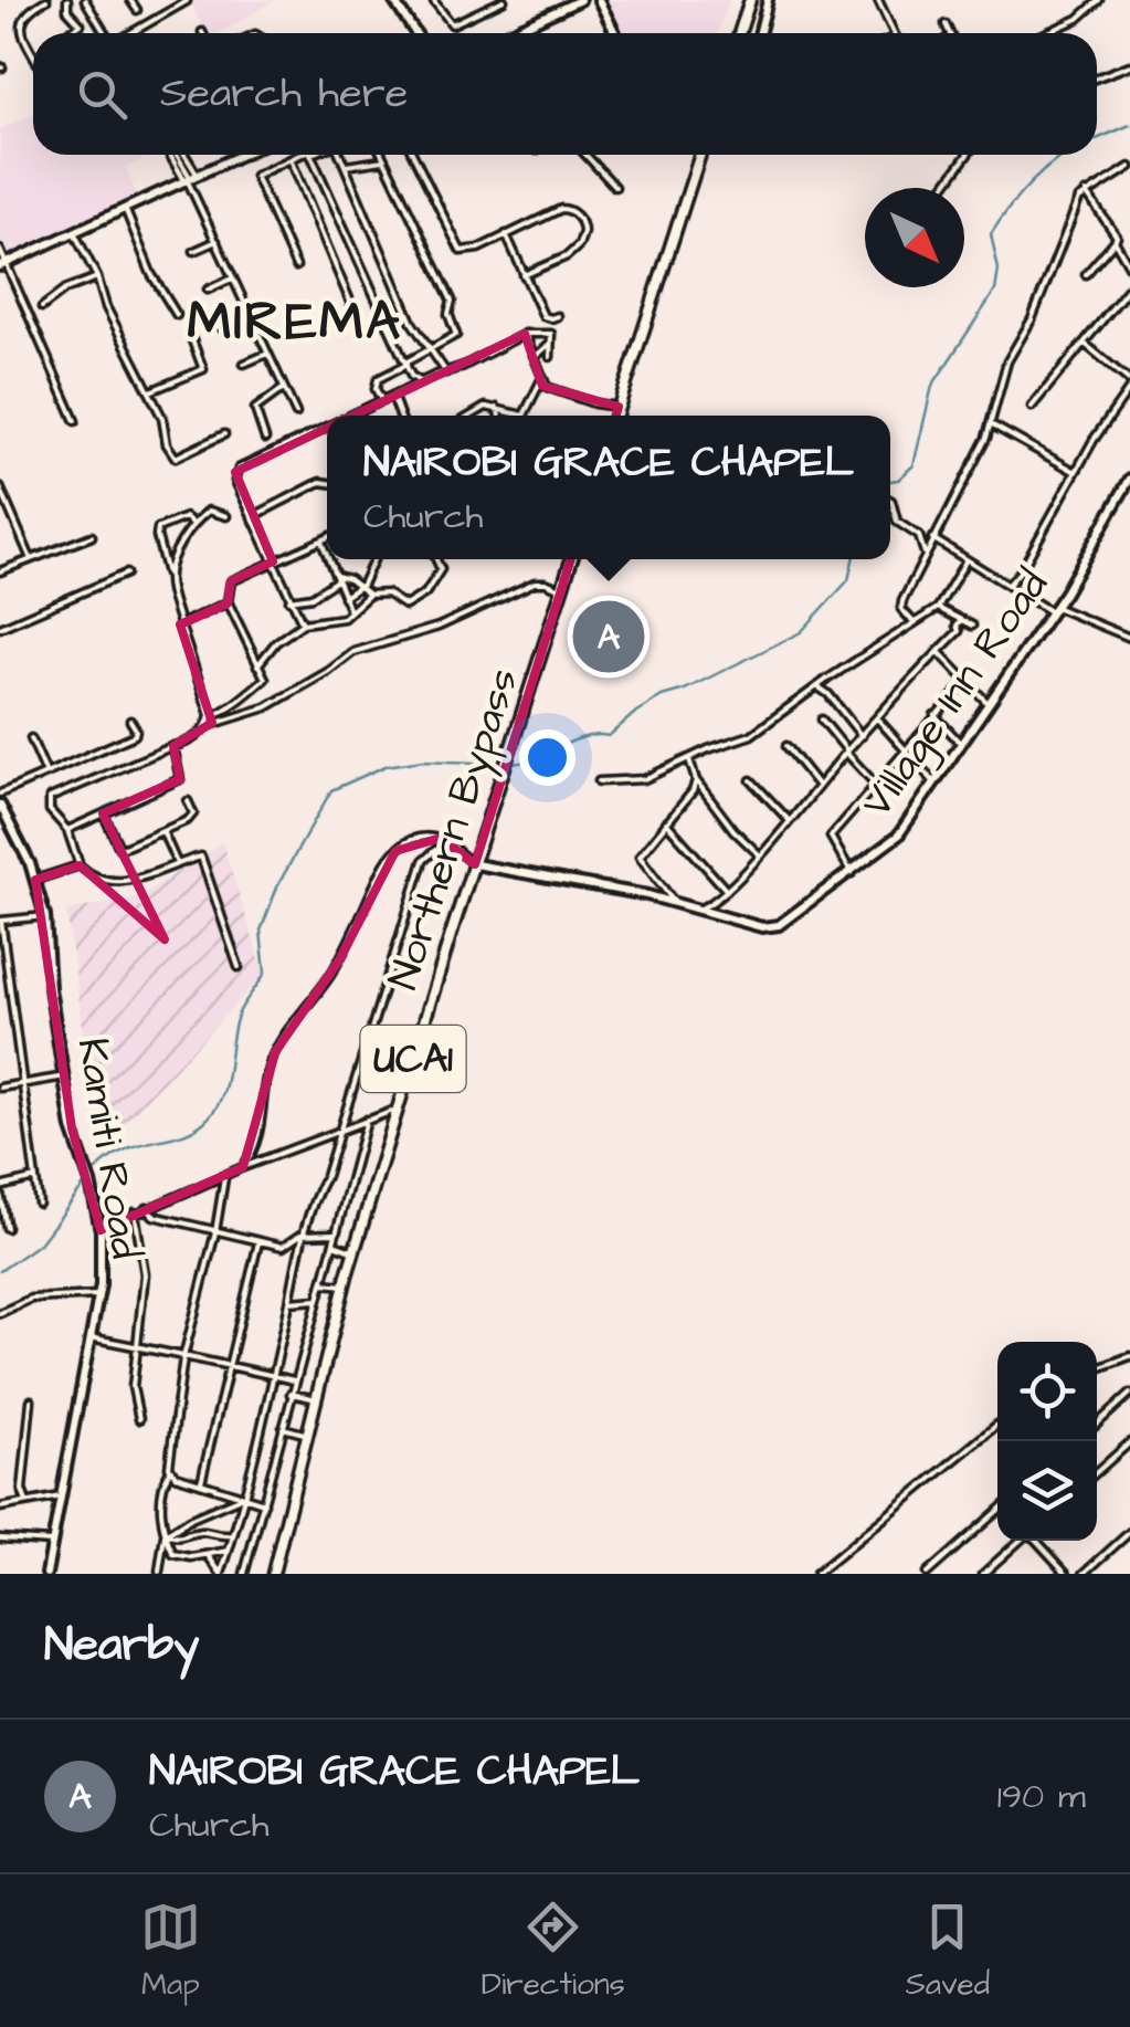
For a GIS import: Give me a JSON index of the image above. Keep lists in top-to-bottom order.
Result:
{
  "streets": {
    "main road": ["Northern Bypass", "UCA1"],
    "street": ["Village Inn Road", "Kamiti Road"]
  },
  "crossings": [
    ["Village Inn Road", "Northern Bypass"]
  ],
  "districts": ["MIREMA"],
  "north": "bottom right",
  "page": {
    "search": "Search here",
    "popup": ["NAIROBI GRACE CHAPEL", "Church"],
    "pins": "A",
    "heading": "Nearby",
    "list": [
      {
        "mark": "A",
        "name": "NAIROBI GRACE CHAPEL",
        "note": "Church",
        "value": "190 m"
      }
    ],
    "nav": ["Map", "Directions", "Saved"]
  }
}
